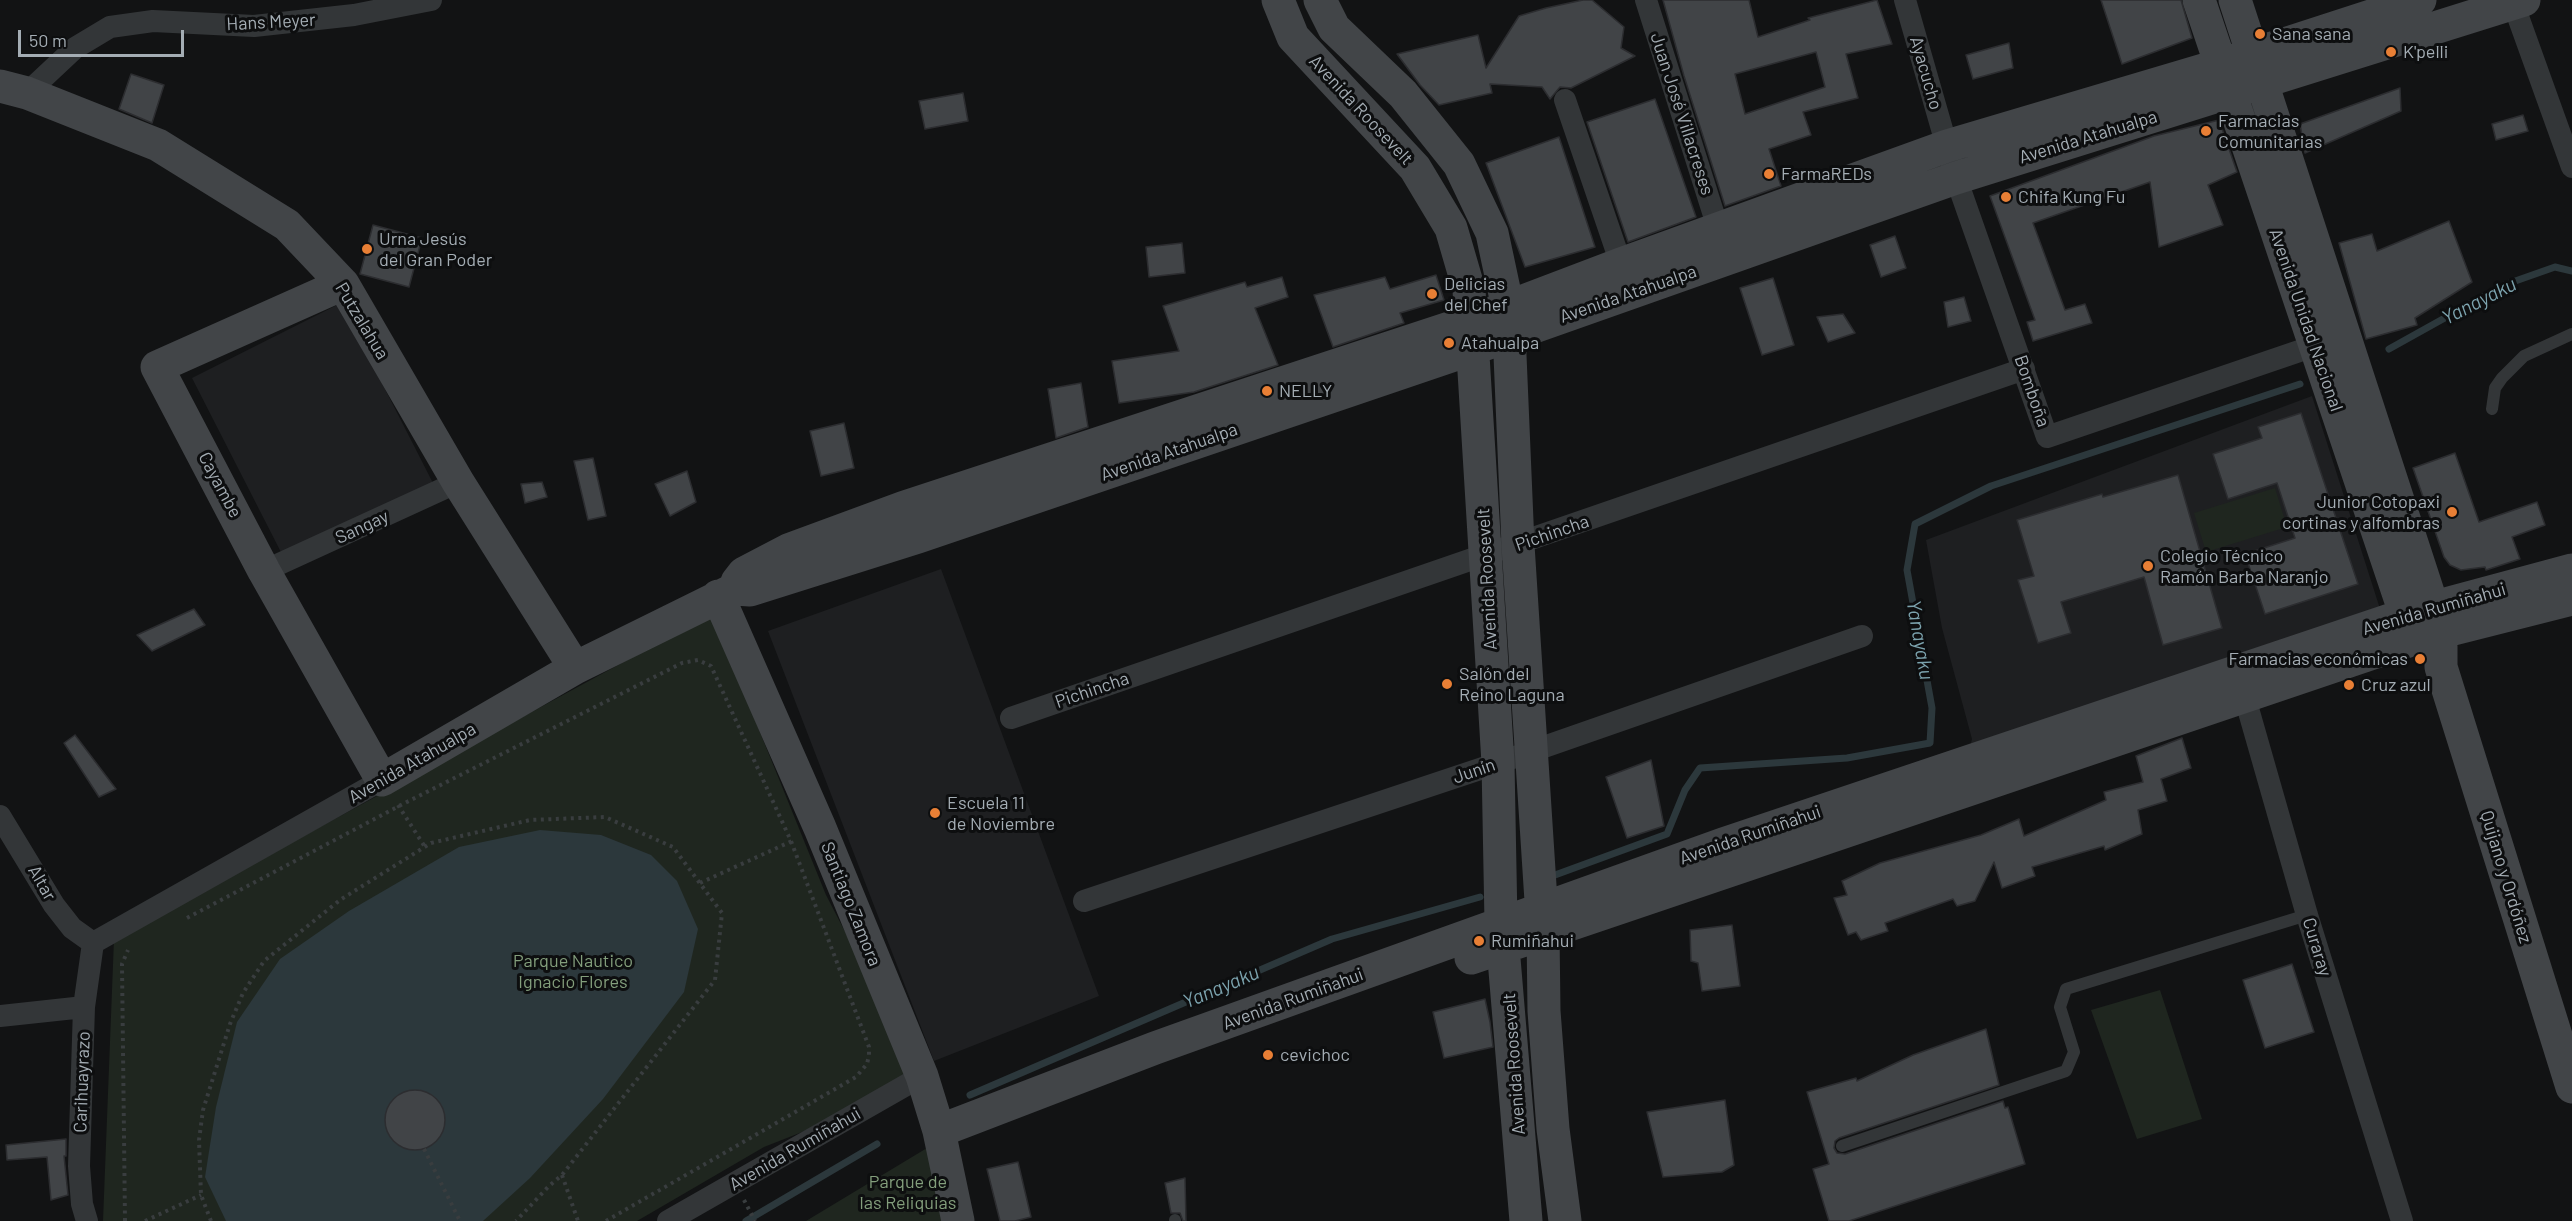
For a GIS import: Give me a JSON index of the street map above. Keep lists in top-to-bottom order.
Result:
{
  "streets": {
    "street": [
      "Hans Meyer",
      "Ayacucho",
      "Avenida Roosevelt",
      "Juan José Villacreses",
      "Avenida Atahualpa",
      "Avenida Unidad Nacional",
      "Putzalahua",
      "Bomboña",
      "Cayambe",
      "Sangay",
      "Pichincha",
      "Avenida Rumiñahui",
      "Junín",
      "Quijano y Ordóñez",
      "Altar",
      "Santiago Zamora",
      "Curaray",
      "Carihuayrazo"
    ]
  },
  "crossings": [
    ["Hans Meyer", "Putzalahua"],
    ["Ayacucho", "Avenida Atahualpa"],
    ["Ayacucho", "Bomboña"],
    ["Avenida Roosevelt", "Avenida Atahualpa"],
    ["Avenida Roosevelt", "Pichincha"],
    ["Avenida Roosevelt", "Avenida Rumiñahui"],
    ["Avenida Roosevelt", "Junín"],
    ["Juan José Villacreses", "Avenida Atahualpa"],
    ["Avenida Atahualpa", "Avenida Unidad Nacional"],
    ["Avenida Atahualpa", "Putzalahua"],
    ["Avenida Atahualpa", "Bomboña"],
    ["Avenida Atahualpa", "Cayambe"],
    ["Avenida Atahualpa", "Altar"],
    ["Avenida Atahualpa", "Santiago Zamora"],
    ["Avenida Atahualpa", "Carihuayrazo"],
    ["Avenida Unidad Nacional", "Bomboña"],
    ["Avenida Unidad Nacional", "Avenida Rumiñahui"],
    ["Avenida Unidad Nacional", "Quijano y Ordóñez"],
    ["Putzalahua", "Cayambe"],
    ["Putzalahua", "Sangay"],
    ["Bomboña", "Pichincha"],
    ["Cayambe", "Sangay"],
    ["Avenida Rumiñahui", "Quijano y Ordóñez"],
    ["Avenida Rumiñahui", "Santiago Zamora"],
    ["Avenida Rumiñahui", "Curaray"],
    ["Altar", "Carihuayrazo"]
  ],
  "water": ["Yanayaku"],
  "parks": ["Parque Nautico Ignacio Flores", "Parque de las Reliquias"],
  "places": [
    "Sana sana",
    "K'pelli",
    "Farmacias Comunitarias",
    "FarmaREDs",
    "Chifa Kung Fu",
    "Urna Jesús del Gran Poder",
    "Delicias del Chef",
    "Atahualpa",
    "NELLY",
    "Junior Cotopaxi cortinas y alfombras",
    "Colegio Técnico Ramón Barba Naranjo",
    "Farmacias económicas",
    "Salón del Reino Laguna",
    "Cruz azul",
    "Escuela 11 de Noviembre",
    "Rumiñahui",
    "cevichoc"
  ],
  "scale_bar": "50 m"
}
